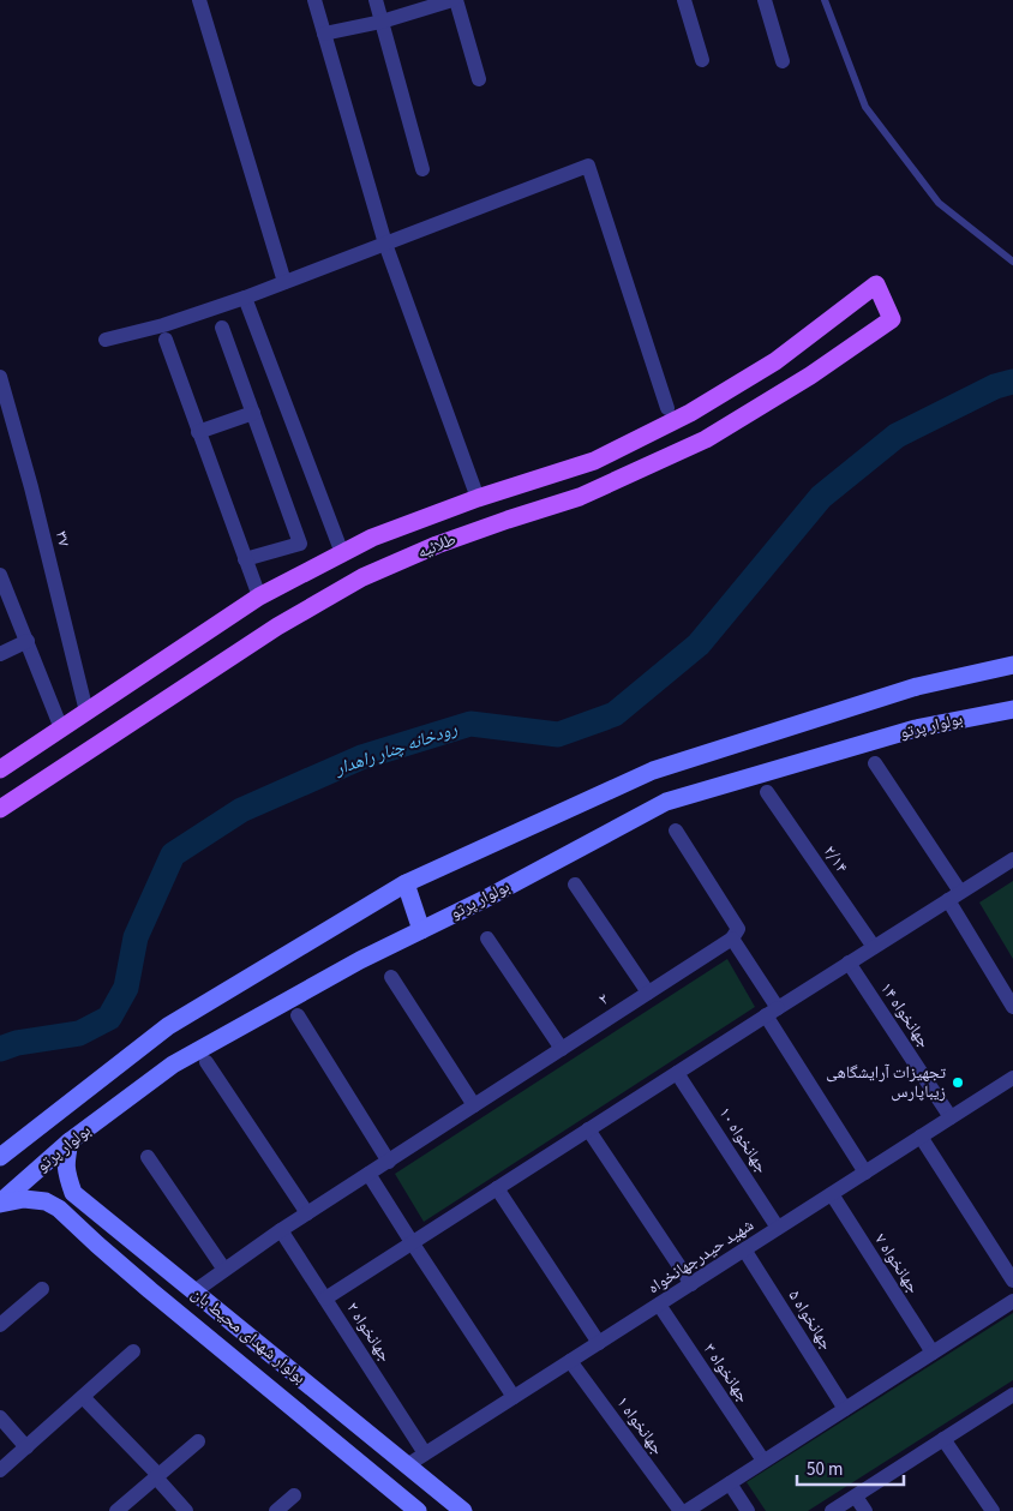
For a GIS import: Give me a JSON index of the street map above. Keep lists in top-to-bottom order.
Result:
{
  "streets": {
    "main road": ["طلائیه", "بولوار پرتو", "بولوار شهدای محیط بان"],
    "street": [
      "۳۷",
      "۲/۱۴",
      "۲",
      "جهانخواه ۱۴",
      "جهانخواه ۱۰",
      "شهید حیدرجهانخواه",
      "جهانخواه ۷",
      "جهانخواه ۵",
      "جهانخواه ۲",
      "جهانخواه ۳",
      "جهانخواه ۱"
    ]
  },
  "crossings": [
    ["۳۷", "طلائیه"],
    ["بولوار پرتو", "بولوار شهدای محیط بان"],
    ["۲", "جهانخواه ۲"],
    ["۲", "بولوار شهدای محیط بان"],
    ["جهانخواه ۱۴", "شهید حیدرجهانخواه"],
    ["جهانخواه ۱۰", "شهید حیدرجهانخواه"],
    ["شهید حیدرجهانخواه", "جهانخواه ۷"],
    ["شهید حیدرجهانخواه", "جهانخواه ۵"],
    ["شهید حیدرجهانخواه", "جهانخواه ۲"],
    ["شهید حیدرجهانخواه", "بولوار شهدای محیط بان"],
    ["شهید حیدرجهانخواه", "جهانخواه ۳"],
    ["شهید حیدرجهانخواه", "جهانخواه ۱"]
  ],
  "water": ["رودخانه چنار راهدار"],
  "places": ["تجهیزات آرایشگاهی زیباپارس"],
  "scale_bar": "50 m"
}
